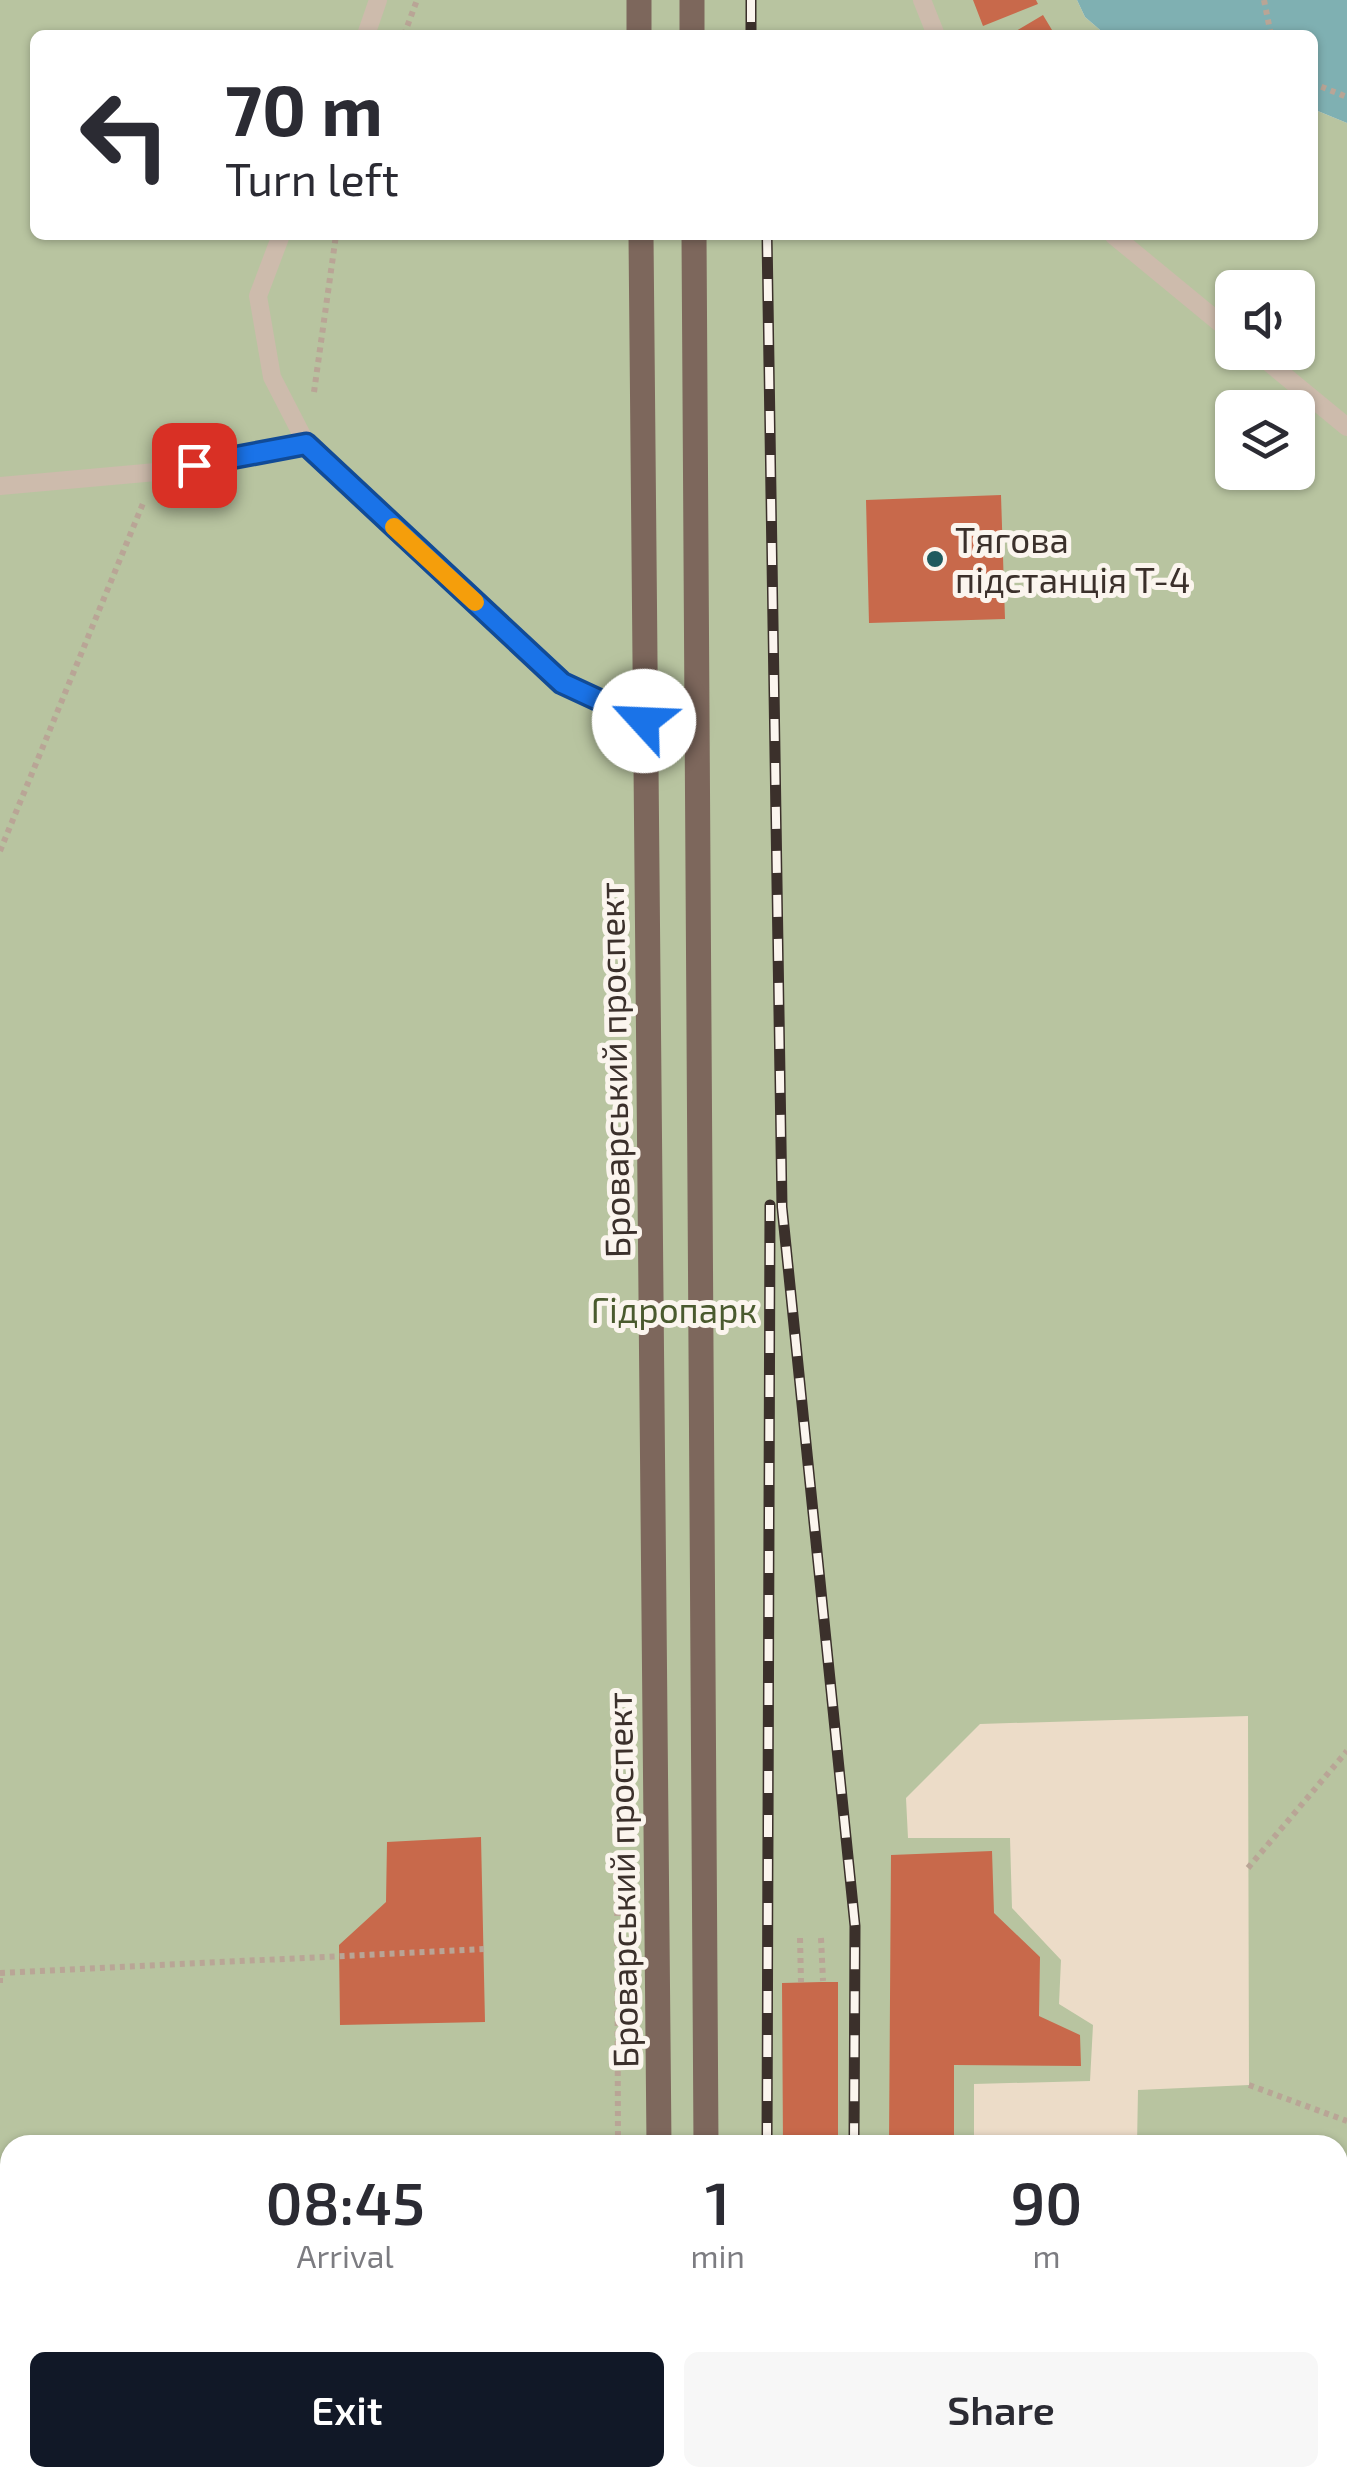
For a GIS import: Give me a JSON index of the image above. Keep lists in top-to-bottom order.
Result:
{
  "streets": {
    "main road": ["Броварський проспект"]
  },
  "parks": ["Гідропарк"],
  "places": ["Тягова підстанція Т-4"],
  "page": {
    "turn": ["70 m", "Turn left"],
    "eta": [
      "08:45",
      "Arrival",
      "1",
      "min",
      "90",
      "m"
    ],
    "buttons": ["Exit", "Share"]
  }
}
